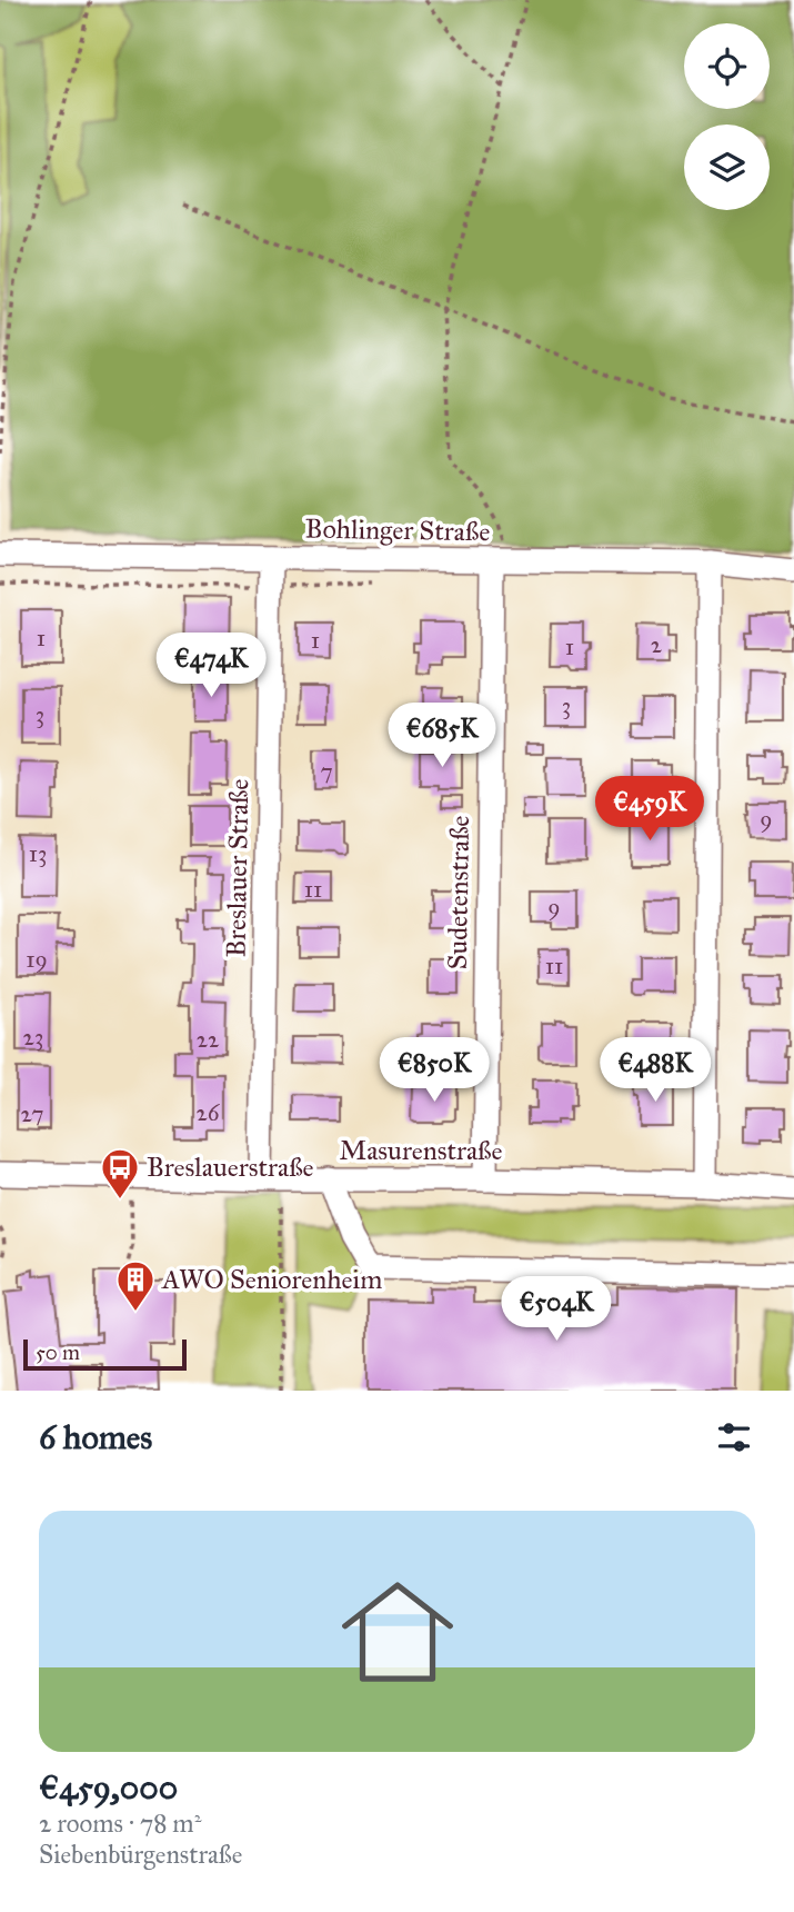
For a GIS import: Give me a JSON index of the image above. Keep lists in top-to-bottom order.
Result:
{
  "streets": {
    "street": [
      "Bohlinger Straße",
      "Breslauer Straße",
      "Sudetenstraße",
      "Masurenstraße"
    ]
  },
  "crossings": [
    ["Bohlinger Straße", "Breslauer Straße"],
    ["Bohlinger Straße", "Sudetenstraße"],
    ["Breslauer Straße", "Masurenstraße"],
    ["Sudetenstraße", "Masurenstraße"]
  ],
  "places": {
    "bus stop": ["Breslauerstraße"],
    "building": ["AWO Seniorenheim"]
  },
  "house_numbers": [
    "1",
    "1",
    "2",
    "1",
    "3",
    "3",
    "7",
    "9",
    "13",
    "11",
    "9",
    "19",
    "11",
    "23",
    "22",
    "26",
    "27"
  ],
  "scale_bar": "50 m",
  "page": {
    "price": [
      "€474K",
      "€685K",
      "€459K",
      "€850K",
      "€488K",
      "€504K"
    ],
    "scale": "50 m",
    "heading": "6 homes",
    "list": [
      {
        "name": "€459,000",
        "note": "2 rooms · 78 m² · Siebenbürgenstraße"
      }
    ]
  }
}
